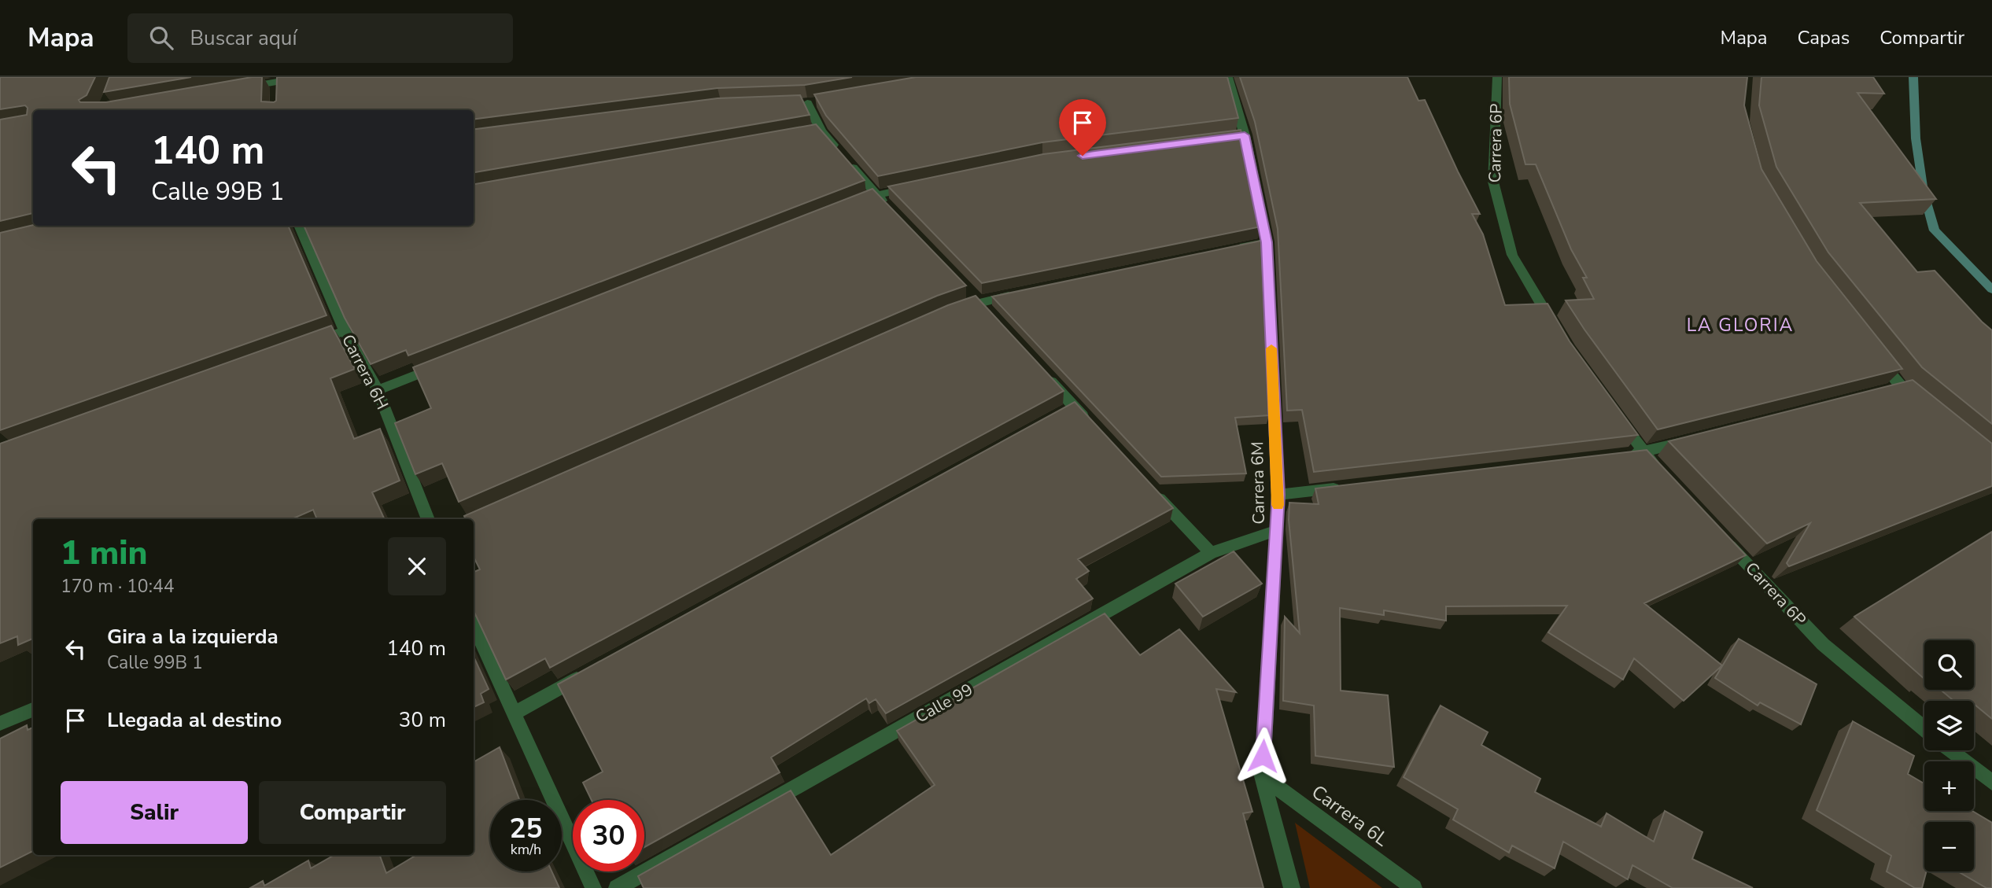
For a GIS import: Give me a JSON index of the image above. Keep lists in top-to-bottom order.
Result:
{
  "streets": {
    "street": [
      "Carrera 6P",
      "Carrera 6H",
      "Carrera 6M",
      "Calle 99",
      "Carrera 6L"
    ]
  },
  "crossings": [
    ["Carrera 6M", "Calle 99"],
    ["Carrera 6M", "Carrera 6L"]
  ],
  "districts": ["LA GLORIA"],
  "page": {
    "header": "Mapa",
    "search": "Buscar aquí",
    "nav": ["Mapa", "Capas", "Compartir"],
    "turn": ["140 m", "Calle 99B 1"],
    "heading": ["1 min", "170 m · 10:44"],
    "list": [
      {
        "name": "Gira a la izquierda",
        "note": "Calle 99B 1",
        "value": "140 m"
      },
      {
        "name": "Llegada al destino",
        "value": "30 m"
      }
    ],
    "map_buttons": ["+", "−"],
    "buttons": ["Salir", "Compartir"],
    "speed": "25 km/h",
    "limit": "30"
  }
}
